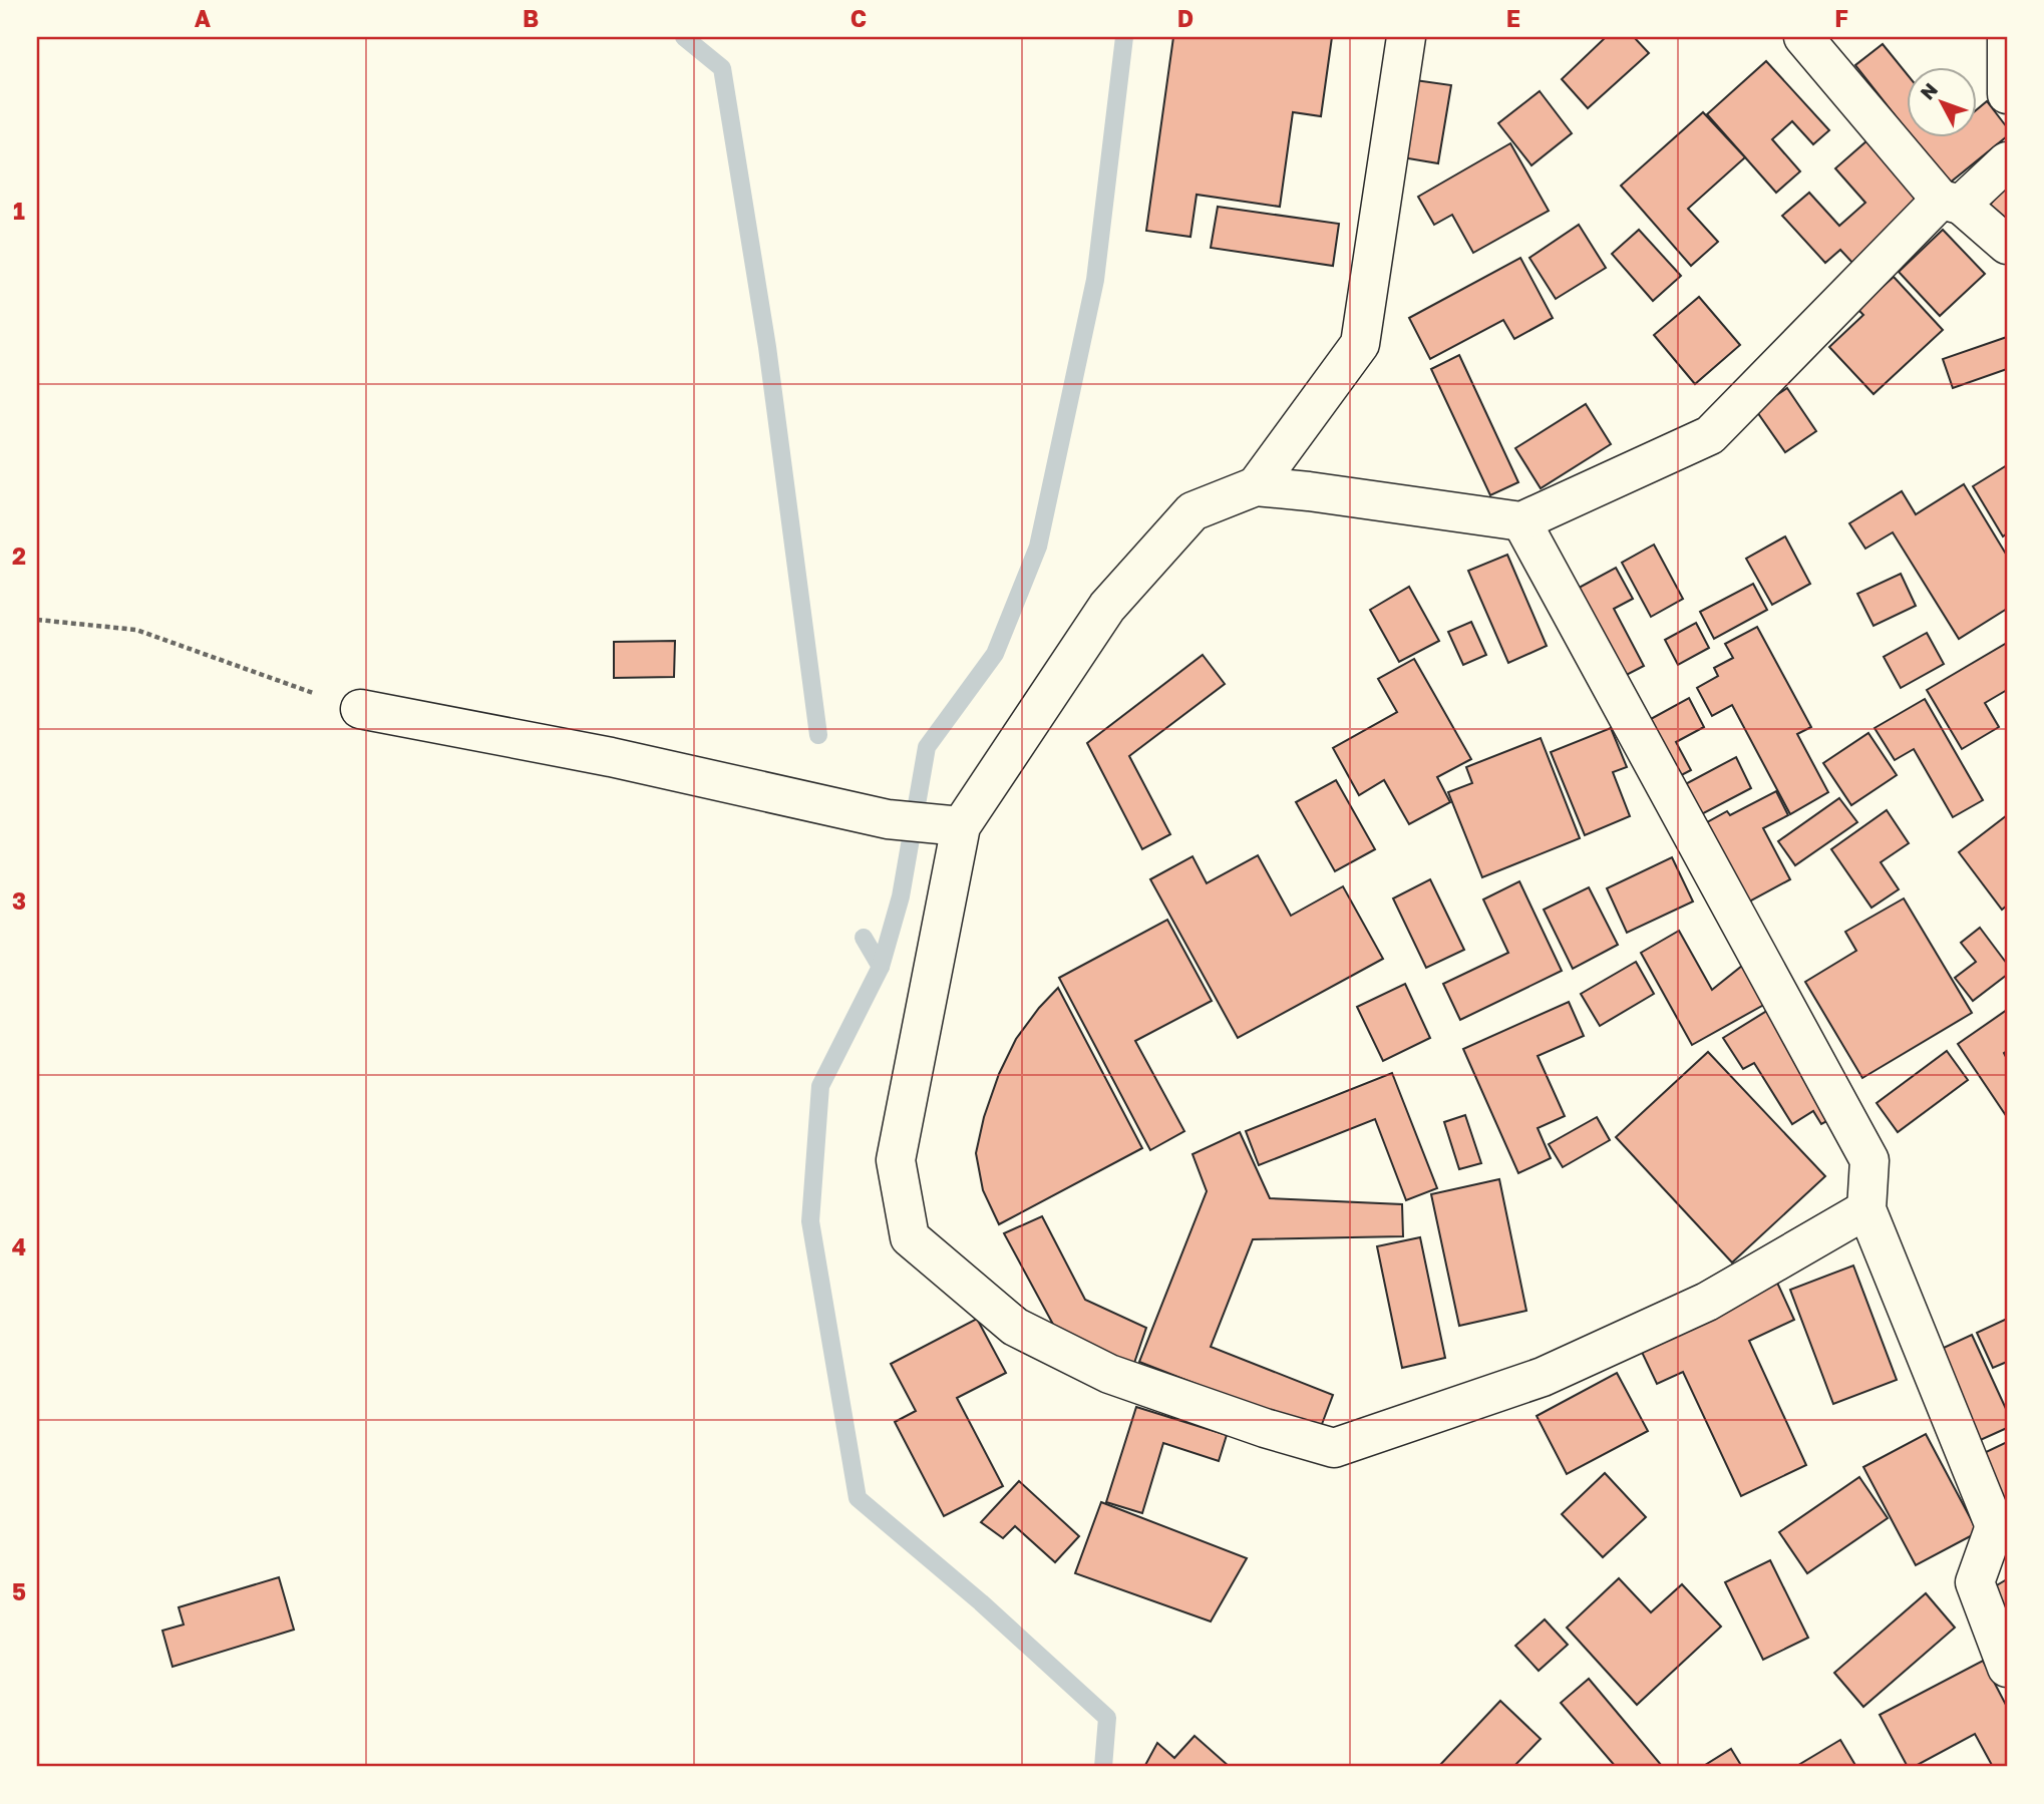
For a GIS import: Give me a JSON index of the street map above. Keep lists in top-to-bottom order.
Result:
{
  "north": "top left",
  "grid": {
    "columns": [
      "A",
      "B",
      "C",
      "D",
      "E",
      "F"
    ],
    "rows": [
      "1",
      "2",
      "3",
      "4",
      "5"
    ]
  }
}
